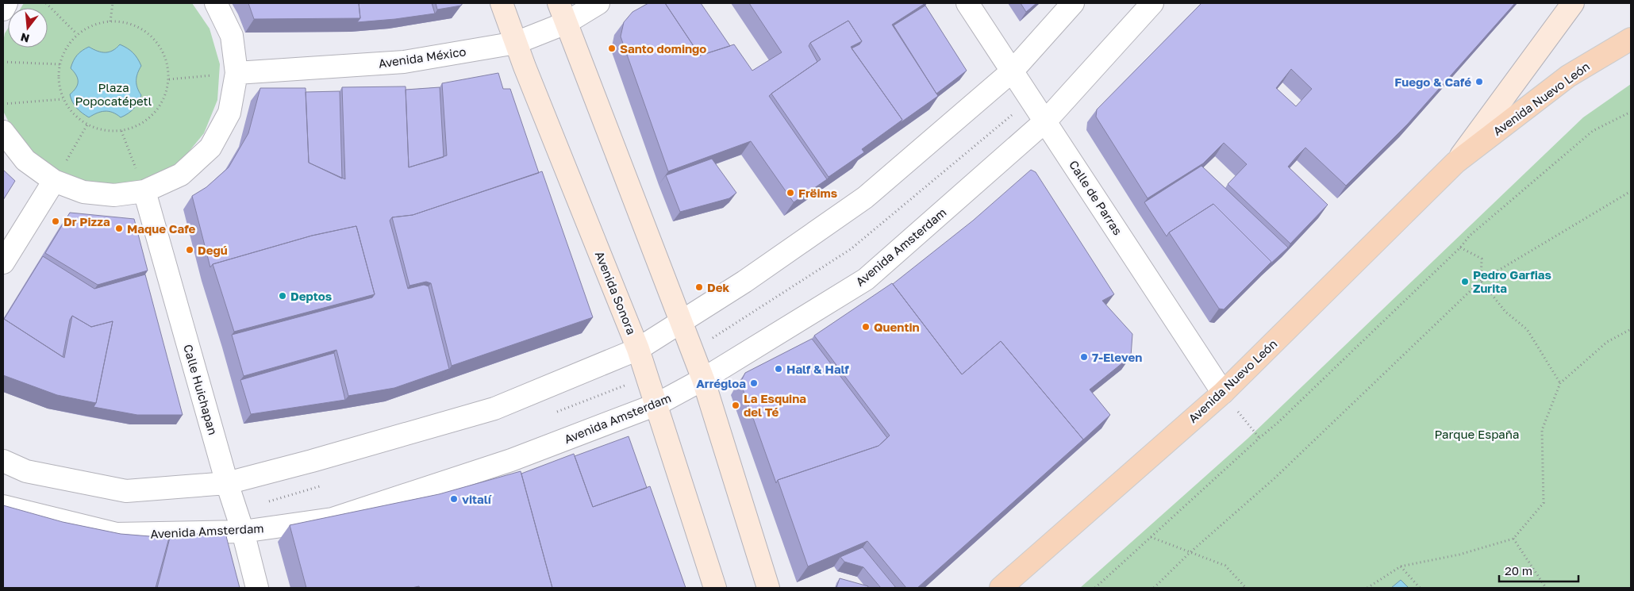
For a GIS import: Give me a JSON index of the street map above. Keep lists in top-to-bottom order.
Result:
{
  "streets": {
    "main road": ["Avenida Nuevo León", "Avenida Sonora"],
    "street": [
      "Avenida México",
      "Calle de Parras",
      "Avenida Amsterdam",
      "Calle Huichapan"
    ]
  },
  "crossings": [
    ["Avenida México", "Avenida Sonora"],
    ["Avenida Nuevo León", "Calle de Parras"],
    ["Calle de Parras", "Avenida Amsterdam"],
    ["Avenida Amsterdam", "Avenida Sonora"],
    ["Avenida Amsterdam", "Calle Huichapan"]
  ],
  "parks": ["Plaza Popocatépetl", "Parque España"],
  "places": [
    "Santo domingo",
    "Fuego & Café",
    "Frëims",
    "Dr Pizza",
    "Maque Cafe",
    "Degú",
    "Pedro Garfias Zurita",
    "Dek",
    "Deptos",
    "Quentin",
    "7-Eleven",
    "Half & Half",
    "Arrégloa",
    "La Esquina del Té",
    "vitalí"
  ],
  "scale_bar": "20 m",
  "north": "bottom"
}
